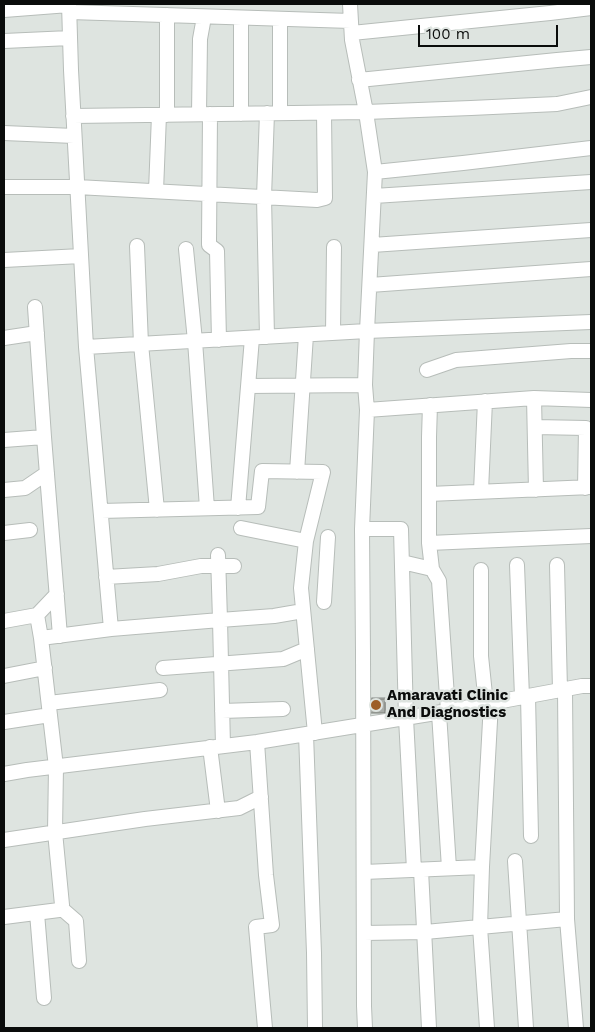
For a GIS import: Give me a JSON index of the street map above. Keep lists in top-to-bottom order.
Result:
{
  "places": ["Amaravati Clinic And Diagnostics"],
  "scale_bar": "100 m"
}
